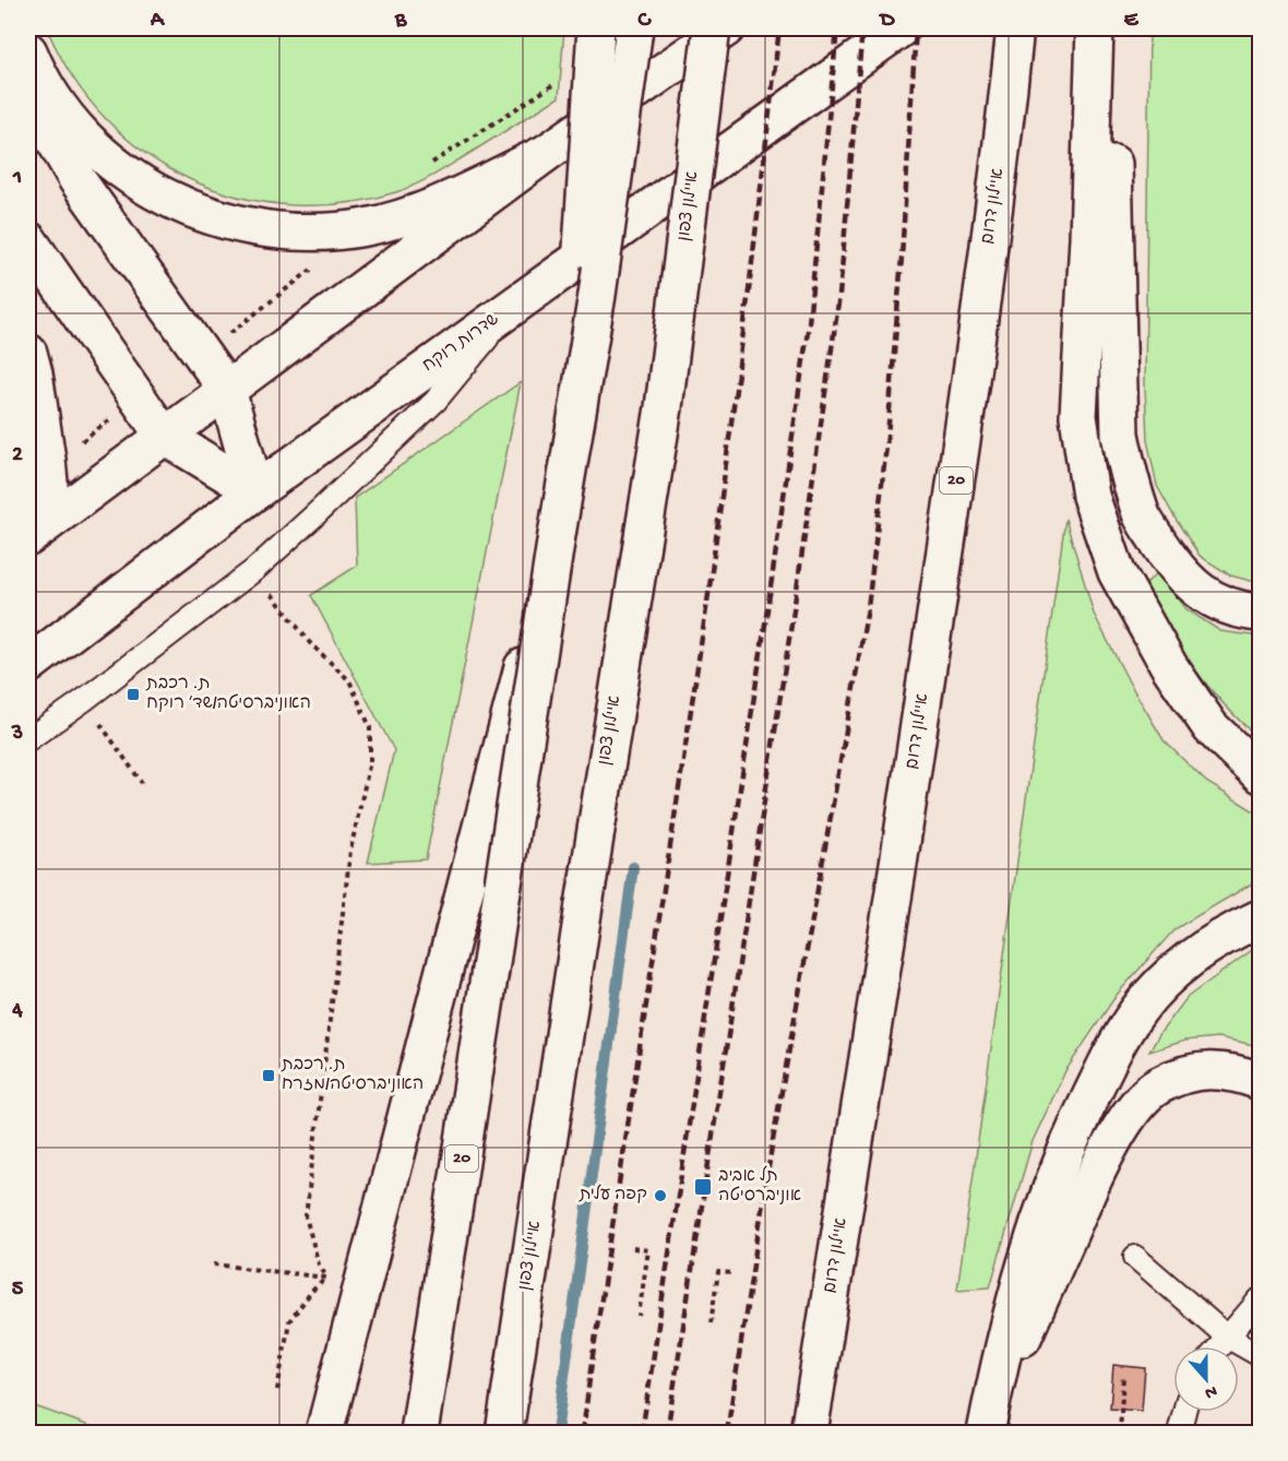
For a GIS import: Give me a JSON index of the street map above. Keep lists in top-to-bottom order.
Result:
{
  "streets": {
    "main road": [
      "איילון צפון",
      "איילון דרום",
      "שדרות רוקח",
      "20"
    ]
  },
  "places": {
    "transit": ["ת. רכבת האוניברסיטה/שד׳ רוקח", "ת. רכבת האוניברסיטה/מזרח", "תל אביב אוניברסיטה"],
    "other": ["קפה עלית"]
  },
  "north": "bottom",
  "grid": {
    "columns": [
      "A",
      "B",
      "C",
      "D",
      "E"
    ],
    "rows": [
      "1",
      "2",
      "3",
      "4",
      "5"
    ]
  }
}
